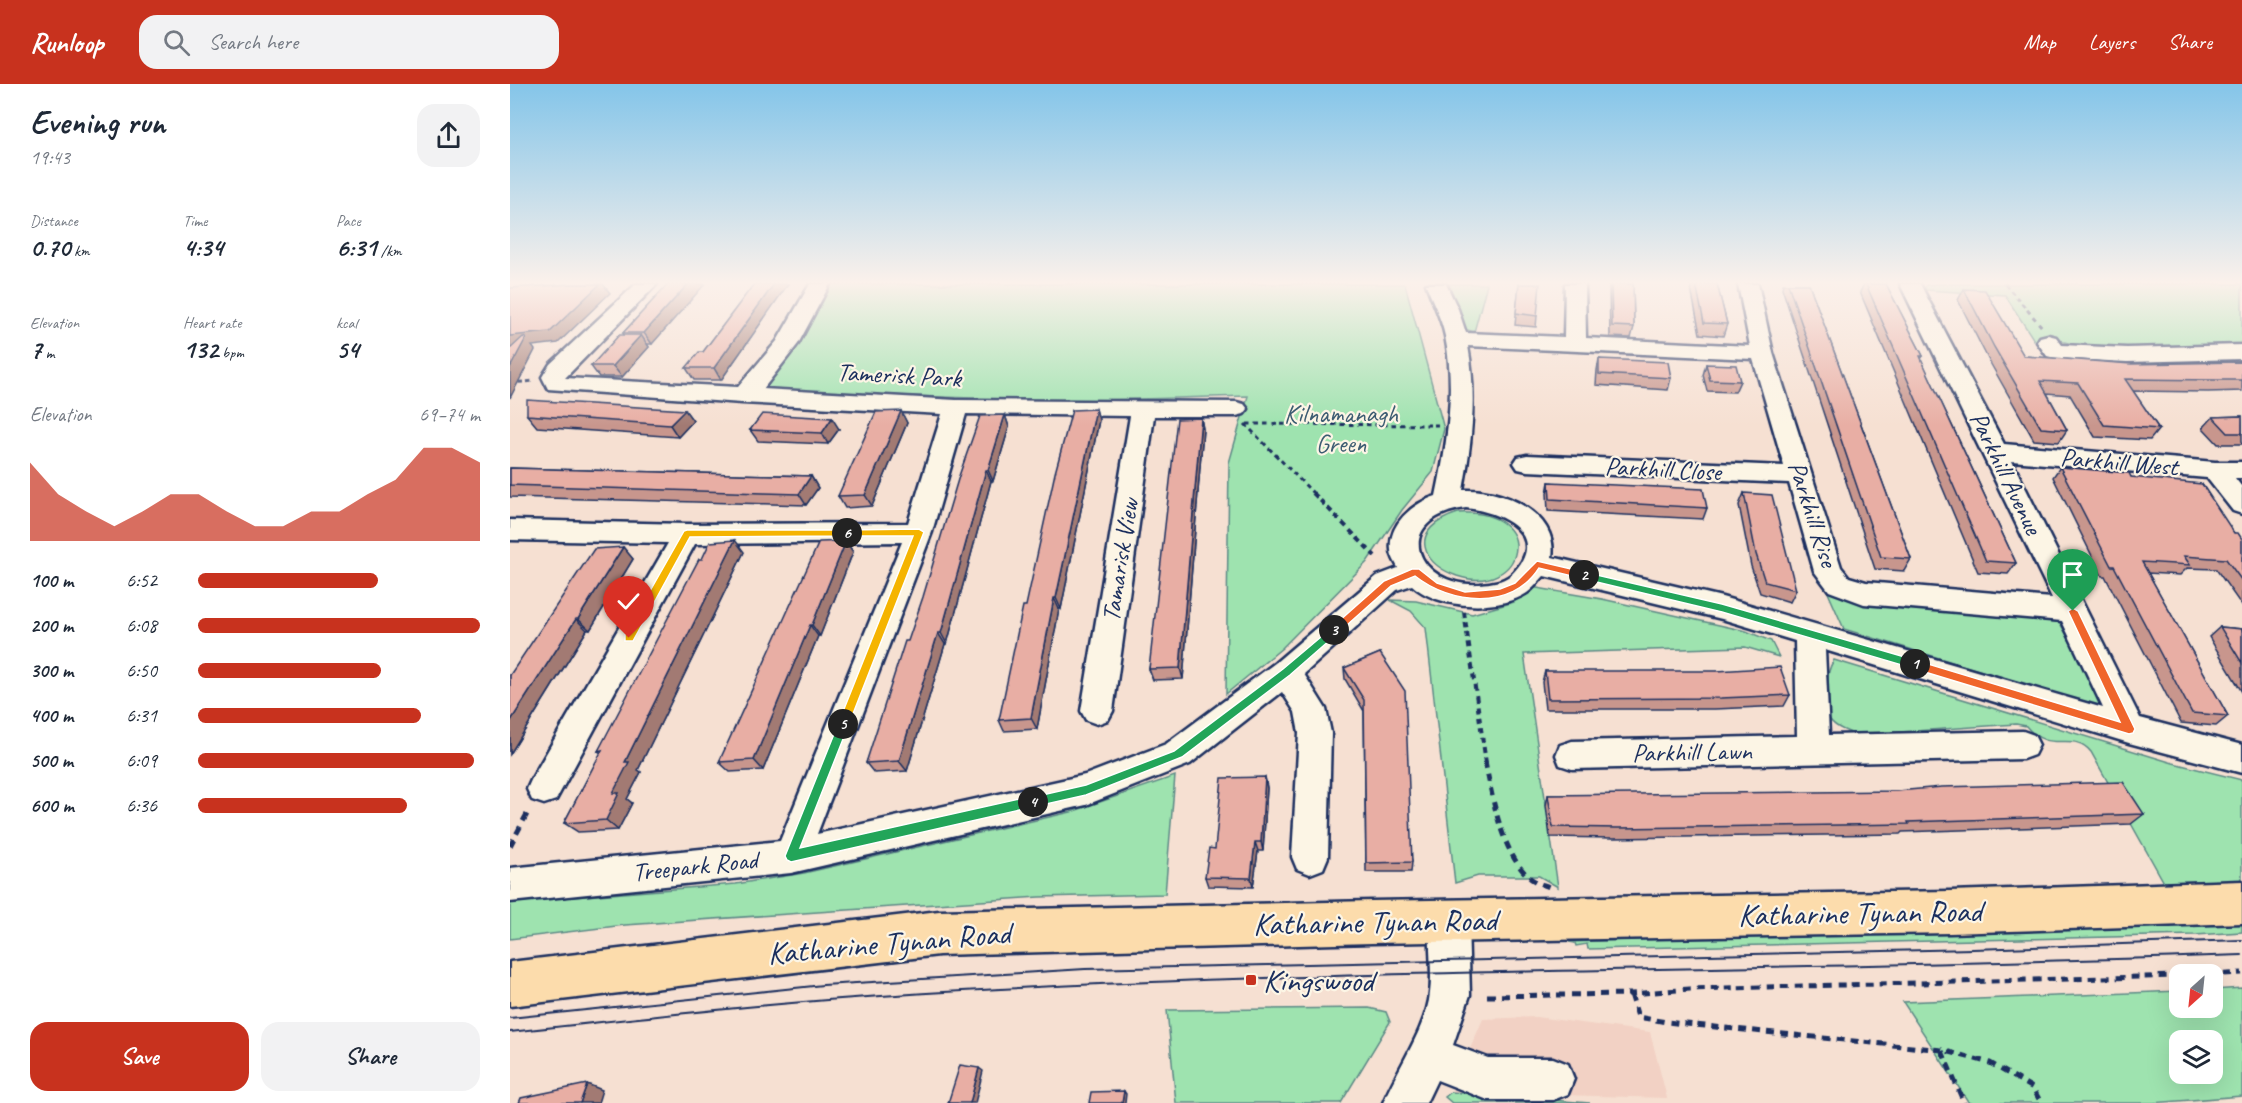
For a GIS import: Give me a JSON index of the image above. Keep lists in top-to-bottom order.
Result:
{
  "streets": {
    "main road": ["Katharine Tynan Road"],
    "street": [
      "Tamerisk Park",
      "Parkhill West",
      "Parkhill Close",
      "Parkhill Avenue",
      "Parkhill Rise",
      "Tamarisk View",
      "Parkhill Lawn",
      "Treepark Road"
    ]
  },
  "crossings": [
    ["Tamerisk Park", "Tamarisk View"],
    ["Parkhill West", "Parkhill Avenue"],
    ["Parkhill Close", "Parkhill Rise"],
    ["Parkhill Avenue", "Parkhill Rise"]
  ],
  "parks": ["Kilnamanagh Green"],
  "places": {
    "transit": ["Kingswood"]
  },
  "north": "bottom left",
  "page": {
    "header": "Runloop",
    "search": "Search here",
    "nav": ["Map", "Layers", "Share"],
    "heading": ["Evening run", "19:43"],
    "stats": [
      ["Distance", "0.70 km"],
      ["Time", "4:34"],
      ["Pace", "6:31 /km"],
      ["Elevation", "7 m"],
      ["Heart rate", "132 bpm"],
      ["kcal", "54"]
    ],
    "chart": ["Elevation", "69–74 m"],
    "pins": [
      "6",
      "2",
      "3",
      "1",
      "5",
      "4"
    ],
    "list": [
      {
        "name": "100 m",
        "note": "6:52"
      },
      {
        "name": "200 m",
        "note": "6:08"
      },
      {
        "name": "300 m",
        "note": "6:50"
      },
      {
        "name": "400 m",
        "note": "6:31"
      },
      {
        "name": "500 m",
        "note": "6:09"
      },
      {
        "name": "600 m",
        "note": "6:36"
      }
    ],
    "buttons": ["Save", "Share"]
  }
}
